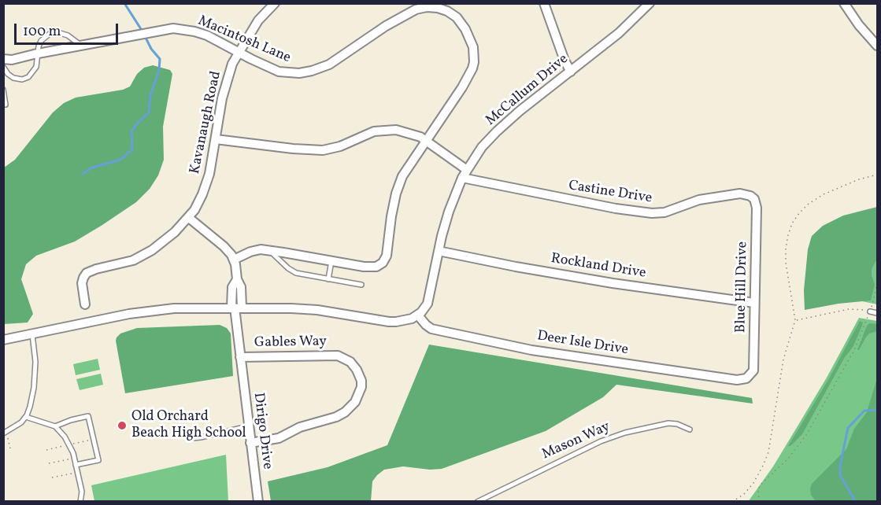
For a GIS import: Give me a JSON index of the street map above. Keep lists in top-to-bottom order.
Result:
{
  "streets": {
    "street": [
      "Macintosh Lane",
      "McCallum Drive",
      "Kavanaugh Road",
      "Castine Drive",
      "Rockland Drive",
      "Blue Hill Drive",
      "Gables Way",
      "Deer Isle Drive",
      "Dirigo Drive"
    ],
    "lane": ["Mason Way"]
  },
  "crossings": [
    ["Macintosh Lane", "Kavanaugh Road"],
    ["McCallum Drive", "Castine Drive"],
    ["McCallum Drive", "Rockland Drive"],
    ["McCallum Drive", "Deer Isle Drive"],
    ["Castine Drive", "Blue Hill Drive"],
    ["Rockland Drive", "Blue Hill Drive"],
    ["Blue Hill Drive", "Deer Isle Drive"],
    ["Gables Way", "Dirigo Drive"]
  ],
  "places": ["Old Orchard Beach High School"],
  "scale_bar": "100 m"
}
